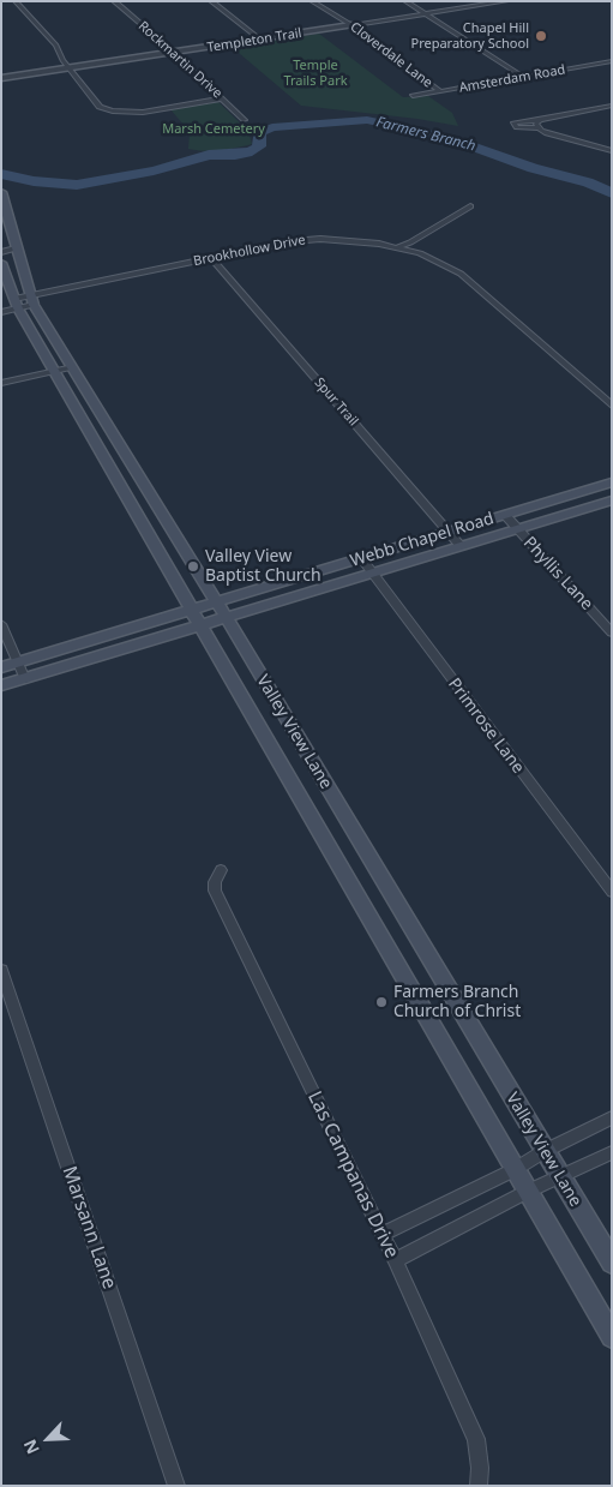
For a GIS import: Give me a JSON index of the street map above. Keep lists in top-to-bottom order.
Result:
{
  "streets": {
    "main road": ["Webb Chapel Road", "Valley View Lane"],
    "street": [
      "Templeton Trail",
      "Cloverdale Lane",
      "Rockmartin Drive",
      "Amsterdam Road",
      "Brookhollow Drive",
      "Spur Trail",
      "Phyllis Lane",
      "Primrose Lane",
      "Las Campanas Drive",
      "Marsann Lane"
    ]
  },
  "crossings": [
    ["Templeton Trail", "Cloverdale Lane"],
    ["Templeton Trail", "Rockmartin Drive"],
    ["Cloverdale Lane", "Amsterdam Road"],
    ["Brookhollow Drive", "Spur Trail"],
    ["Brookhollow Drive", "Valley View Lane"],
    ["Spur Trail", "Webb Chapel Road"],
    ["Webb Chapel Road", "Phyllis Lane"],
    ["Webb Chapel Road", "Primrose Lane"],
    ["Webb Chapel Road", "Valley View Lane"]
  ],
  "water": ["Farmers Branch"],
  "parks": ["Temple Trails Park", "Marsh Cemetery"],
  "places": ["Chapel Hill Preparatory School", "Valley View Baptist Church", "Farmers Branch Church of Christ"],
  "north": "bottom left"
}
